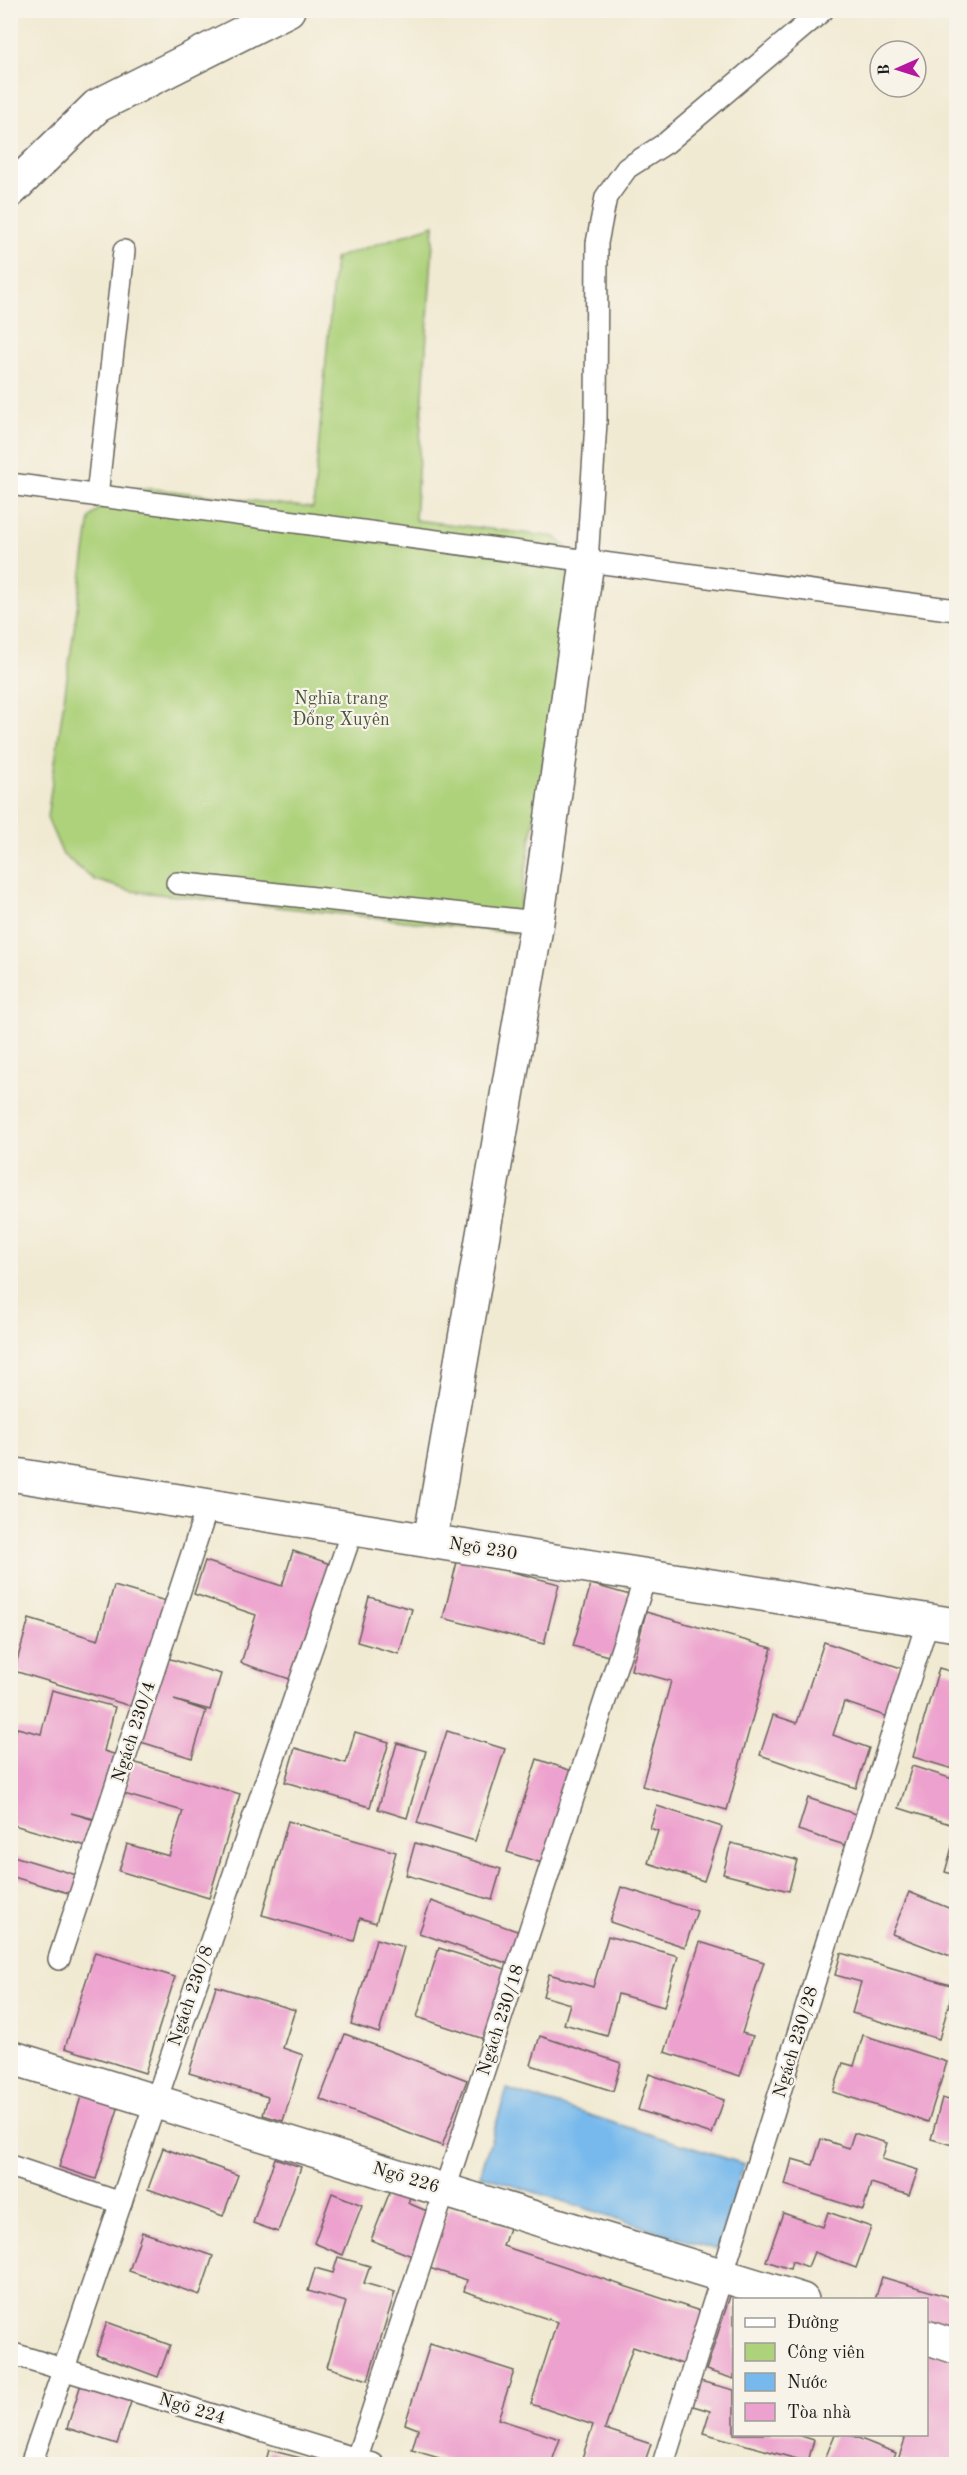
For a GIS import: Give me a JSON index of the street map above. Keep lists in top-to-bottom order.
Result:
{
  "streets": {
    "street": ["Ngõ 230", "Ngõ 226"],
    "lane": [
      "Ngách 230/4",
      "Ngách 230/8",
      "Ngách 230/18",
      "Ngách 230/28",
      "Ngõ 224"
    ]
  },
  "crossings": [
    ["Ngõ 230", "Ngách 230/4"],
    ["Ngõ 230", "Ngách 230/8"],
    ["Ngõ 230", "Ngách 230/18"],
    ["Ngõ 230", "Ngách 230/28"],
    ["Ngách 230/8", "Ngõ 226"],
    ["Ngách 230/8", "Ngõ 224"],
    ["Ngách 230/18", "Ngõ 226"],
    ["Ngách 230/18", "Ngõ 224"],
    ["Ngách 230/28", "Ngõ 226"]
  ],
  "parks": ["Nghĩa trang Đổng Xuyên"],
  "legend": [
    "Đường",
    "Công viên",
    "Nước",
    "Tòa nhà"
  ],
  "north": "left"
}
